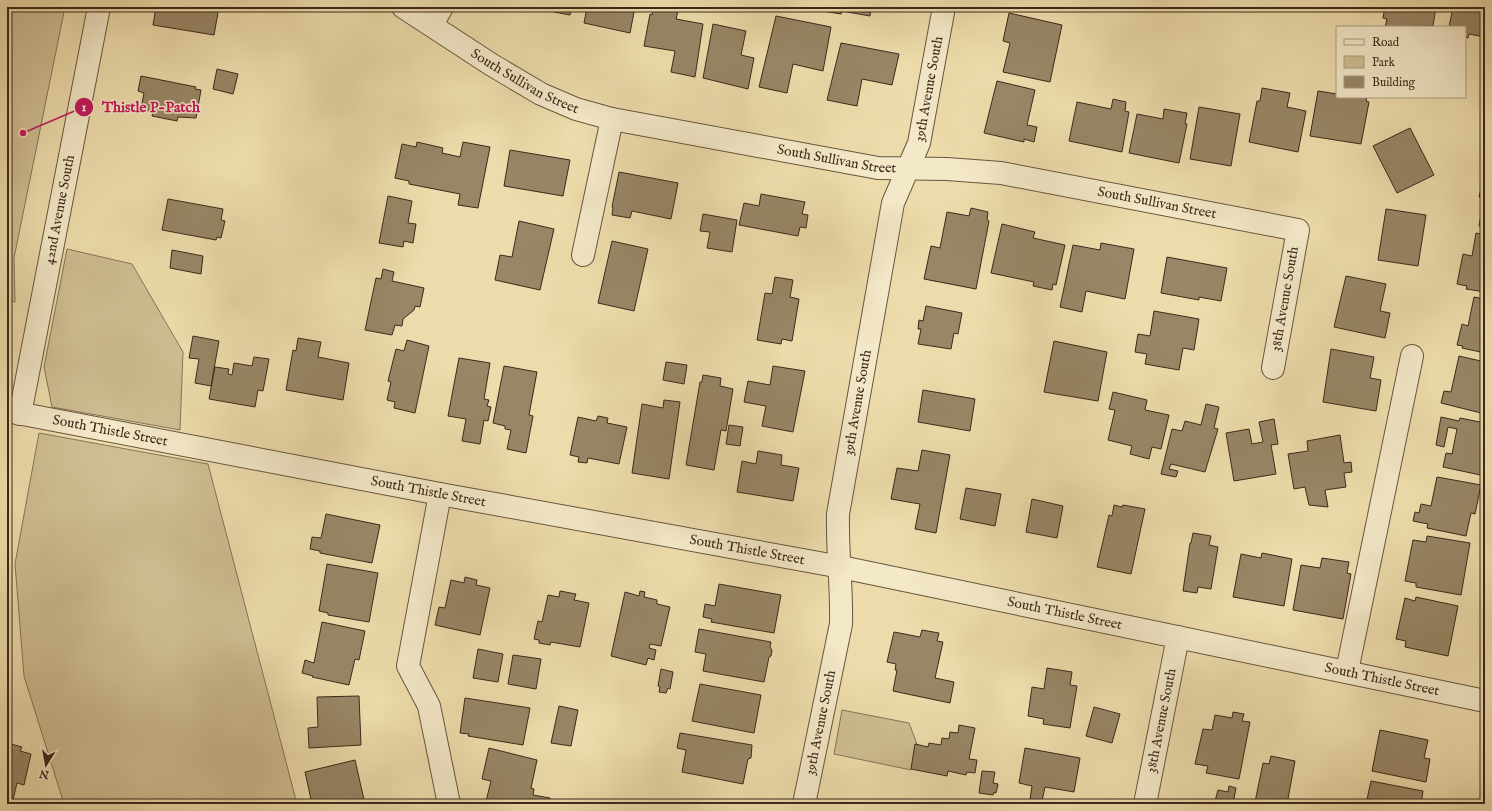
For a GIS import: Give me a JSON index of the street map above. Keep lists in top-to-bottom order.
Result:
{
  "streets": {
    "street": [
      "South Sullivan Street",
      "39th Avenue South",
      "42nd Avenue South",
      "38th Avenue South",
      "South Thistle Street"
    ]
  },
  "crossings": [
    ["South Sullivan Street", "39th Avenue South"],
    ["South Sullivan Street", "38th Avenue South"],
    ["39th Avenue South", "South Thistle Street"],
    ["42nd Avenue South", "South Thistle Street"],
    ["38th Avenue South", "South Thistle Street"]
  ],
  "places": ["Thistle P-Patch"],
  "legend": ["Road", "Park", "Building"],
  "north": "bottom"
}
